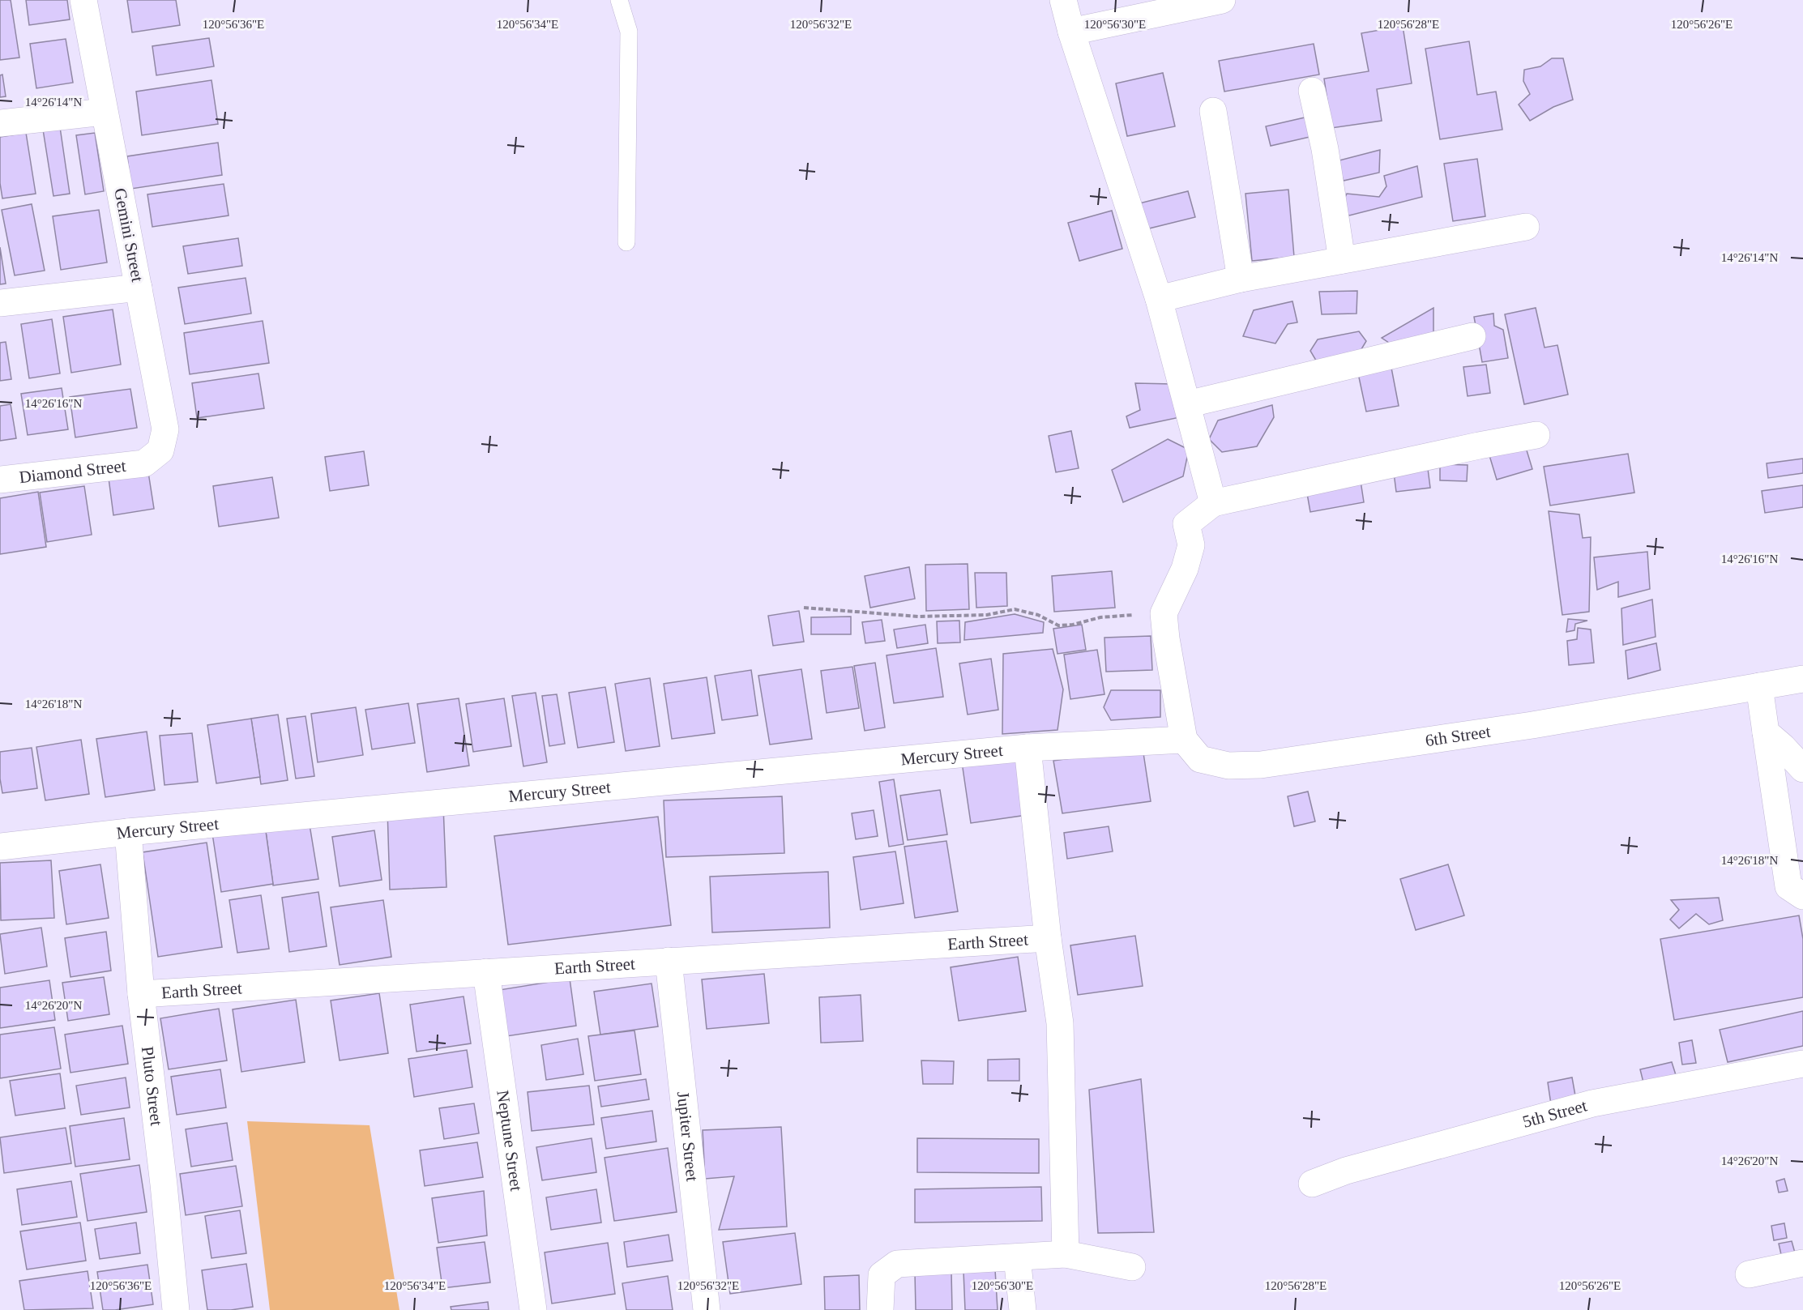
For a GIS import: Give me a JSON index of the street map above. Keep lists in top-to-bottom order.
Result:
{
  "streets": {
    "street": [
      "Gemini Street",
      "Diamond Street",
      "6th Street",
      "Mercury Street",
      "Earth Street",
      "Pluto Street",
      "5th Street",
      "Jupiter Street",
      "Neptune Street"
    ]
  },
  "crossings": [
    ["Gemini Street", "Diamond Street"],
    ["6th Street", "Mercury Street"],
    ["Mercury Street", "Pluto Street"],
    ["Earth Street", "Pluto Street"],
    ["Earth Street", "Jupiter Street"],
    ["Earth Street", "Neptune Street"]
  ],
  "coordinates": [
    "120°56'36\"E",
    "120°56'34\"E",
    "120°56'32\"E",
    "120°56'30\"E",
    "120°56'28\"E",
    "120°56'26\"E",
    "14°26'14\"N",
    "14°26'16\"N",
    "14°26'18\"N",
    "14°26'20\"N"
  ]
}
